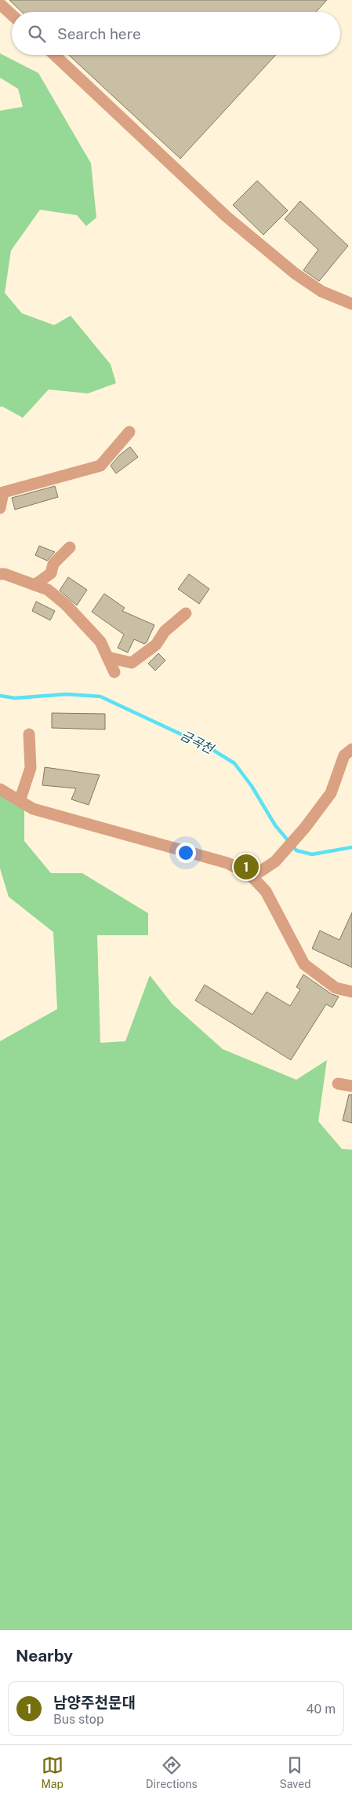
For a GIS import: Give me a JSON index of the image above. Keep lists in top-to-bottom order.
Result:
{
  "water": ["금곡천"],
  "page": {
    "search": "Search here",
    "pins": "1",
    "heading": "Nearby",
    "list": [
      {
        "mark": "1",
        "name": "남양주천문대",
        "note": "Bus stop",
        "value": "40 m"
      }
    ],
    "nav": ["Map", "Directions", "Saved"]
  }
}
